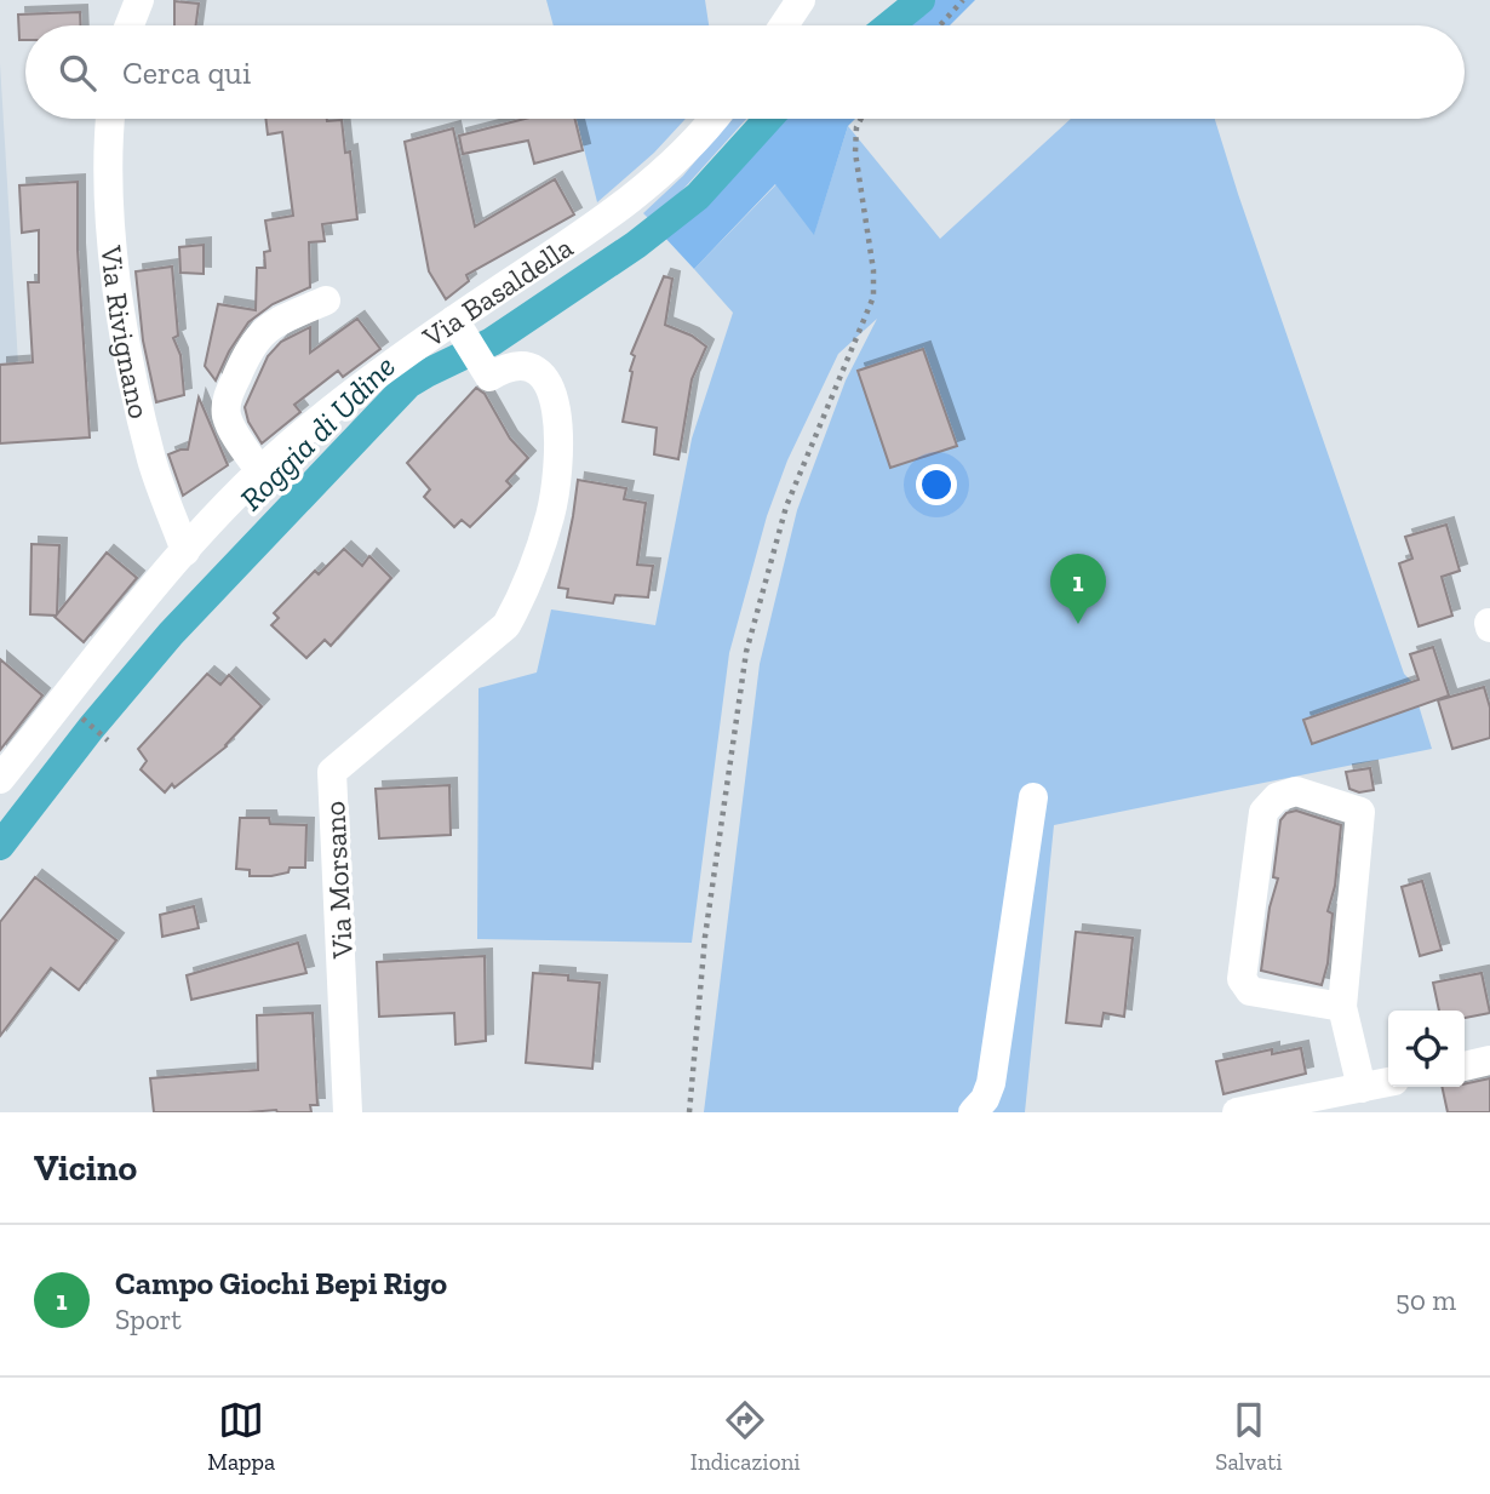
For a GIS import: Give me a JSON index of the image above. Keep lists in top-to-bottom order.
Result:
{
  "streets": {
    "street": ["Via Basaldella", "Via Rivignano", "Via Morsano"]
  },
  "crossings": [
    ["Via Basaldella", "Via Rivignano"],
    ["Via Basaldella", "Via Morsano"]
  ],
  "water": ["Roggia di Udine"],
  "page": {
    "search": "Cerca qui",
    "pins": "1",
    "heading": "Vicino",
    "list": [
      {
        "mark": "1",
        "name": "Campo Giochi Bepi Rigo",
        "note": "Sport",
        "value": "50 m"
      }
    ],
    "nav": ["Mappa", "Indicazioni", "Salvati"]
  }
}
